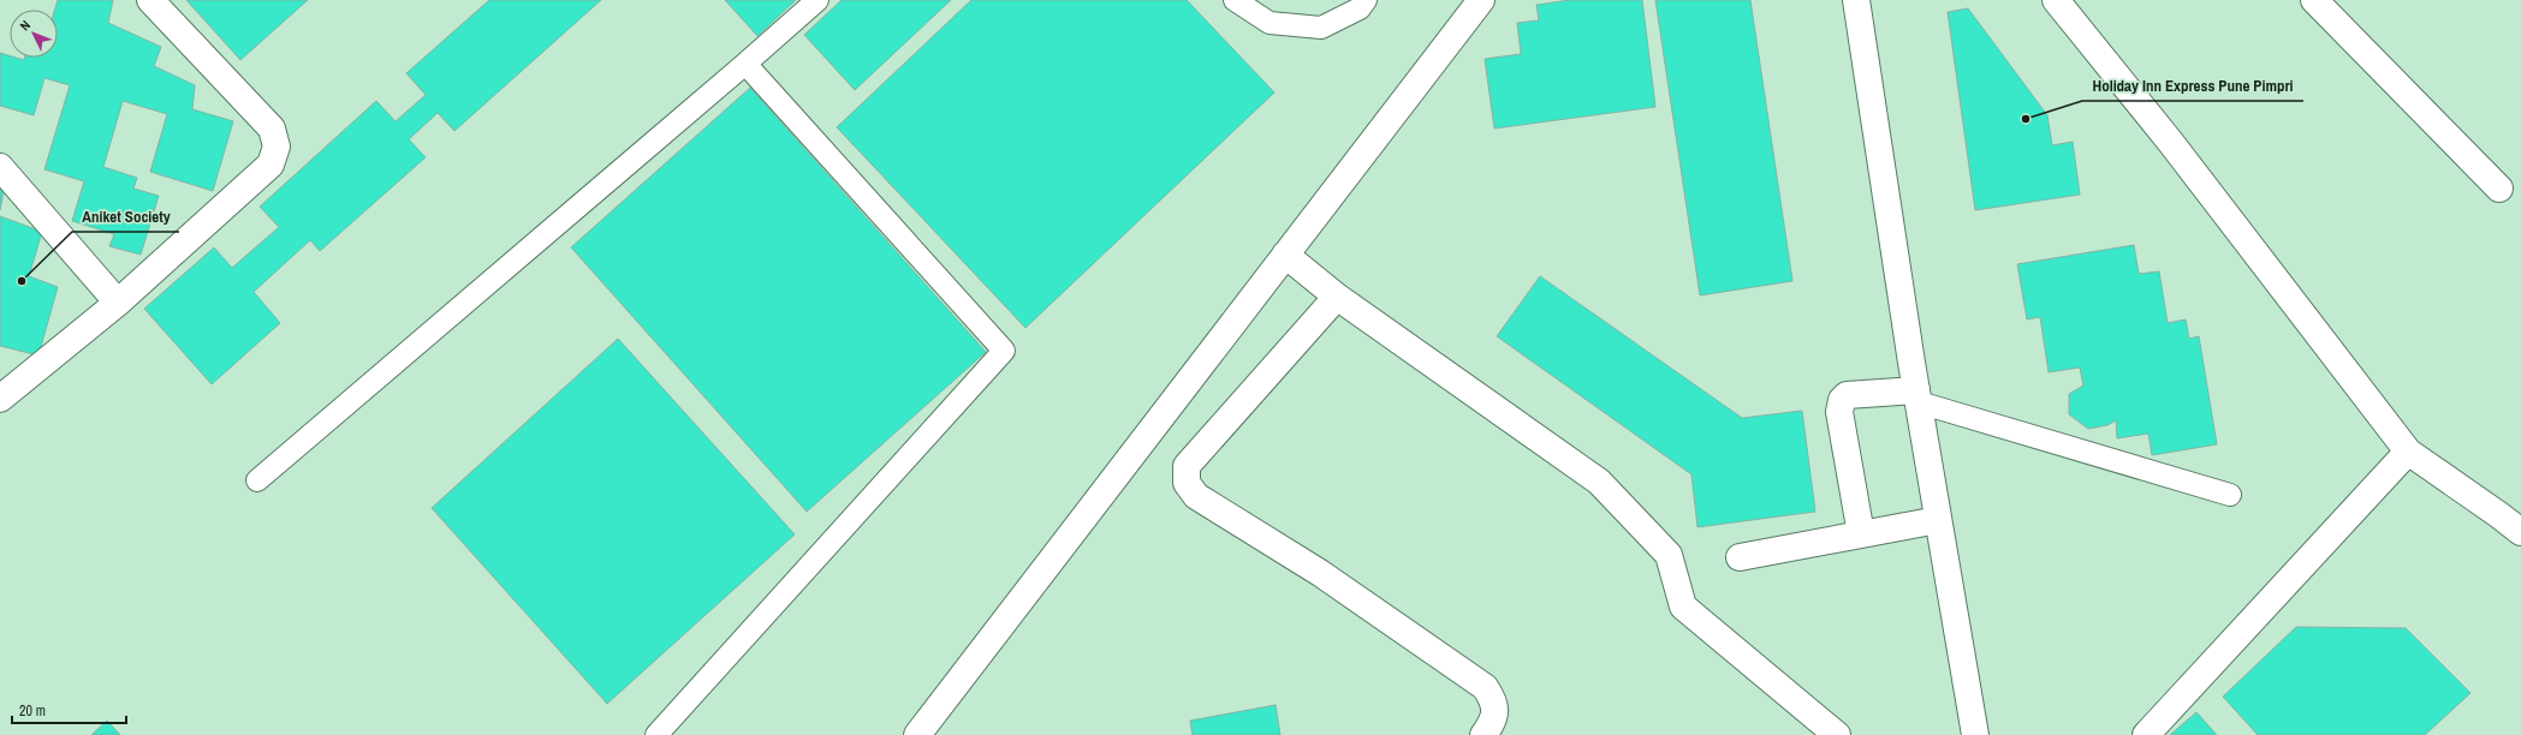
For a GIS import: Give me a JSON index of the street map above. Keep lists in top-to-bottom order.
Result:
{
  "places": ["Holiday Inn Express Pune Pimpri", "Aniket Society"],
  "scale_bar": "20 m",
  "north": "top left"
}
